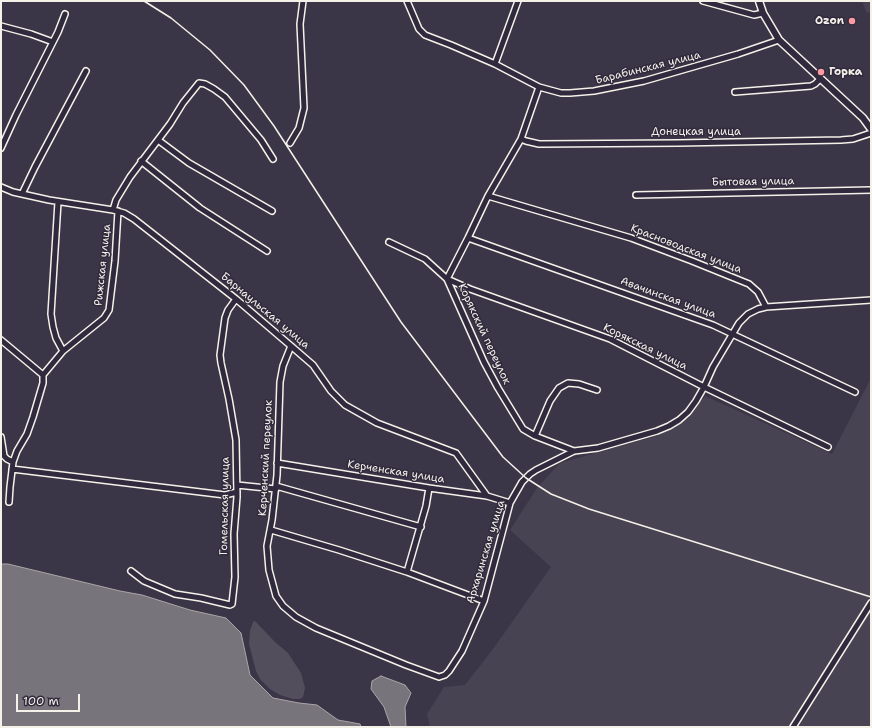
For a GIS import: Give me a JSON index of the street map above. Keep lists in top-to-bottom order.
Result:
{
  "streets": {
    "street": [
      "Барабинская улица",
      "Донецкая улица",
      "Бытовая улица",
      "Красноводская улица",
      "Рижская улица",
      "Авачинская улица",
      "Барнаульская улица",
      "Корякский переулок",
      "Корякская улица",
      "Керченский переулок",
      "Керченская улица",
      "Гомельская улица",
      "Архаринская улица"
    ]
  },
  "crossings": [
    ["Красноводская улица", "Архаринская улица"],
    ["Рижская улица", "Барнаульская улица"],
    ["Авачинская улица", "Архаринская улица"],
    ["Барнаульская улица", "Керченский переулок"],
    ["Барнаульская улица", "Керченская улица"],
    ["Барнаульская улица", "Гомельская улица"],
    ["Корякский переулок", "Корякская улица"],
    ["Корякский переулок", "Архаринская улица"],
    ["Корякская улица", "Архаринская улица"],
    ["Керченский переулок", "Керченская улица"],
    ["Керченский переулок", "Архаринская улица"],
    ["Керченская улица", "Архаринская улица"]
  ],
  "places": ["Ozon", "Горка"],
  "scale_bar": "100 m"
}
